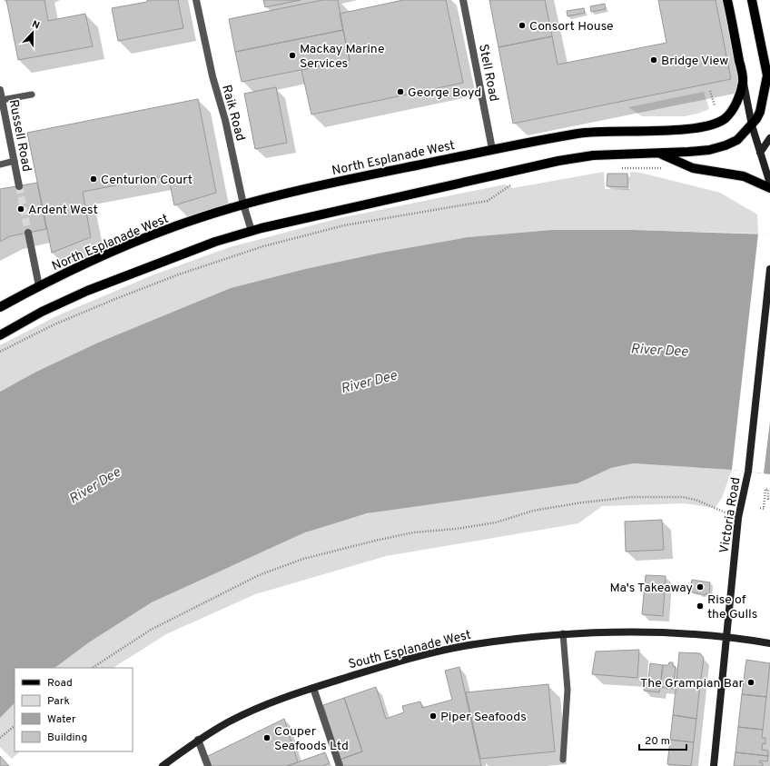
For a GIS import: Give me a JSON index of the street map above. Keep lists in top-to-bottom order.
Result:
{
  "streets": {
    "main road": ["North Esplanade West"],
    "street": [
      "Stell Road",
      "Raik Road",
      "Russell Road",
      "Victoria Road",
      "South Esplanade West"
    ]
  },
  "crossings": [
    ["Stell Road", "North Esplanade West"],
    ["Raik Road", "North Esplanade West"],
    ["Victoria Road", "South Esplanade West"]
  ],
  "water": ["River Dee"],
  "places": [
    "Consort House",
    "Mackay Marine Services",
    "Bridge View",
    "George Boyd",
    "Centurion Court",
    "Ardent West",
    "Ma's Takeaway",
    "Rise of the Gulls",
    "The Grampian Bar",
    "Piper Seafoods",
    "Couper Seafoods Ltd"
  ],
  "legend": [
    "Road",
    "Park",
    "Water",
    "Building"
  ],
  "scale_bar": "20 m",
  "north": "top"
}
